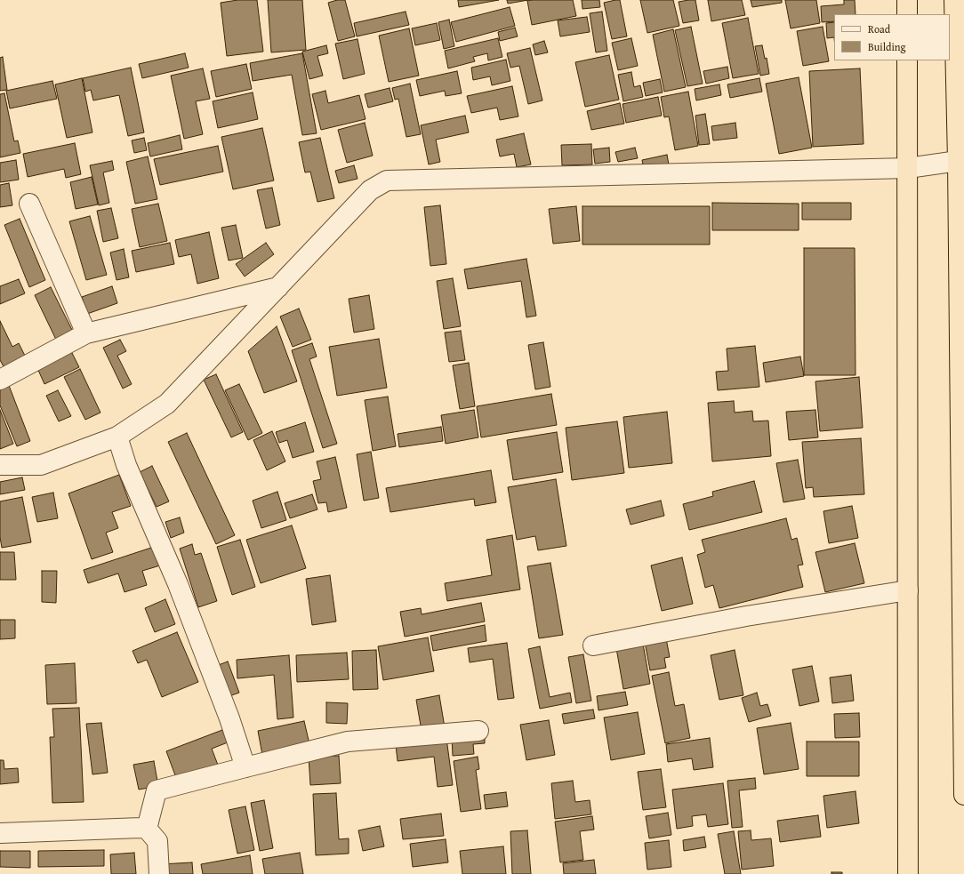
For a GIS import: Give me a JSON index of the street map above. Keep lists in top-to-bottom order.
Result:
{
  "legend": ["Road", "Building"]
}
